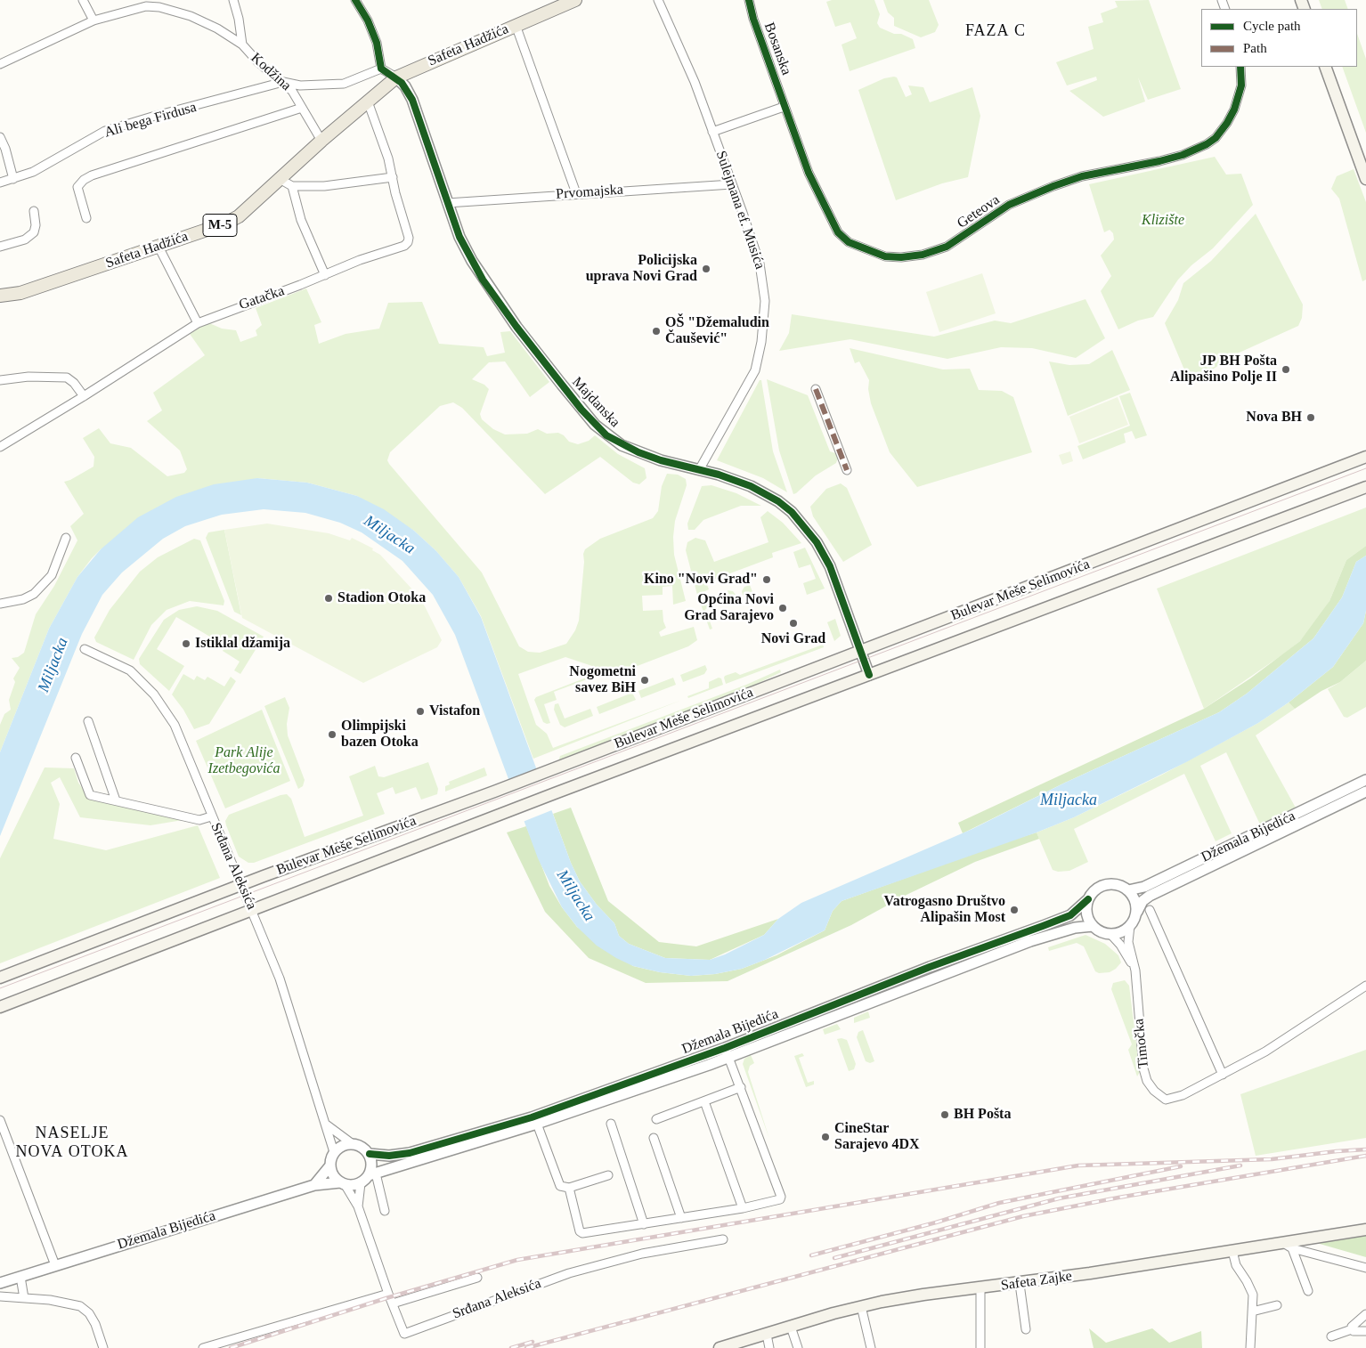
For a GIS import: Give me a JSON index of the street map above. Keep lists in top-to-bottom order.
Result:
{
  "streets": {
    "main road": [
      "Safeta Hadžića",
      "M-5",
      "Bulevar Meše Selimovića",
      "Safeta Zajke"
    ],
    "street": [
      "Bosanska",
      "Kodžina",
      "Ali bega Firdusa",
      "Prvomajska",
      "Sulejmana ef. Musića",
      "Geteova",
      "Gatačka",
      "Majdanska",
      "Džemala Bijedića",
      "Srđana Aleksića",
      "Timočka"
    ]
  },
  "crossings": [
    ["Safeta Hadžića", "Kodžina"],
    ["Safeta Hadžića", "Majdanska"],
    ["Bosanska", "Geteova"],
    ["Kodžina", "Ali bega Firdusa"],
    ["Prvomajska", "Sulejmana ef. Musića"],
    ["Prvomajska", "Majdanska"],
    ["Sulejmana ef. Musića", "Majdanska"],
    ["Majdanska", "Bulevar Meše Selimovića"],
    ["Bulevar Meše Selimovića", "Srđana Aleksića"],
    ["Džemala Bijedića", "Srđana Aleksića"],
    ["Džemala Bijedića", "Timočka"]
  ],
  "districts": ["FAZA C", "NASELJE NOVA OTOKA"],
  "water": ["Miljacka"],
  "parks": ["Klizište", "Park Alije Izetbegovića"],
  "places": [
    "Policijska uprava Novi Grad",
    "OŠ \"Džemaludin Čaušević\"",
    "JP BH Pošta Alipašino Polje II",
    "Nova BH",
    "Kino \"Novi Grad\"",
    "Stadion Otoka",
    "Općina Novi Grad Sarajevo",
    "Novi Grad",
    "Istiklal džamija",
    "Nogometni savez BiH",
    "Vistafon",
    "Olimpijski bazen Otoka",
    "Vatrogasno Društvo Alipašin Most",
    "BH Pošta",
    "CineStar Sarajevo 4DX"
  ],
  "legend": ["Cycle path", "Path"]
}
